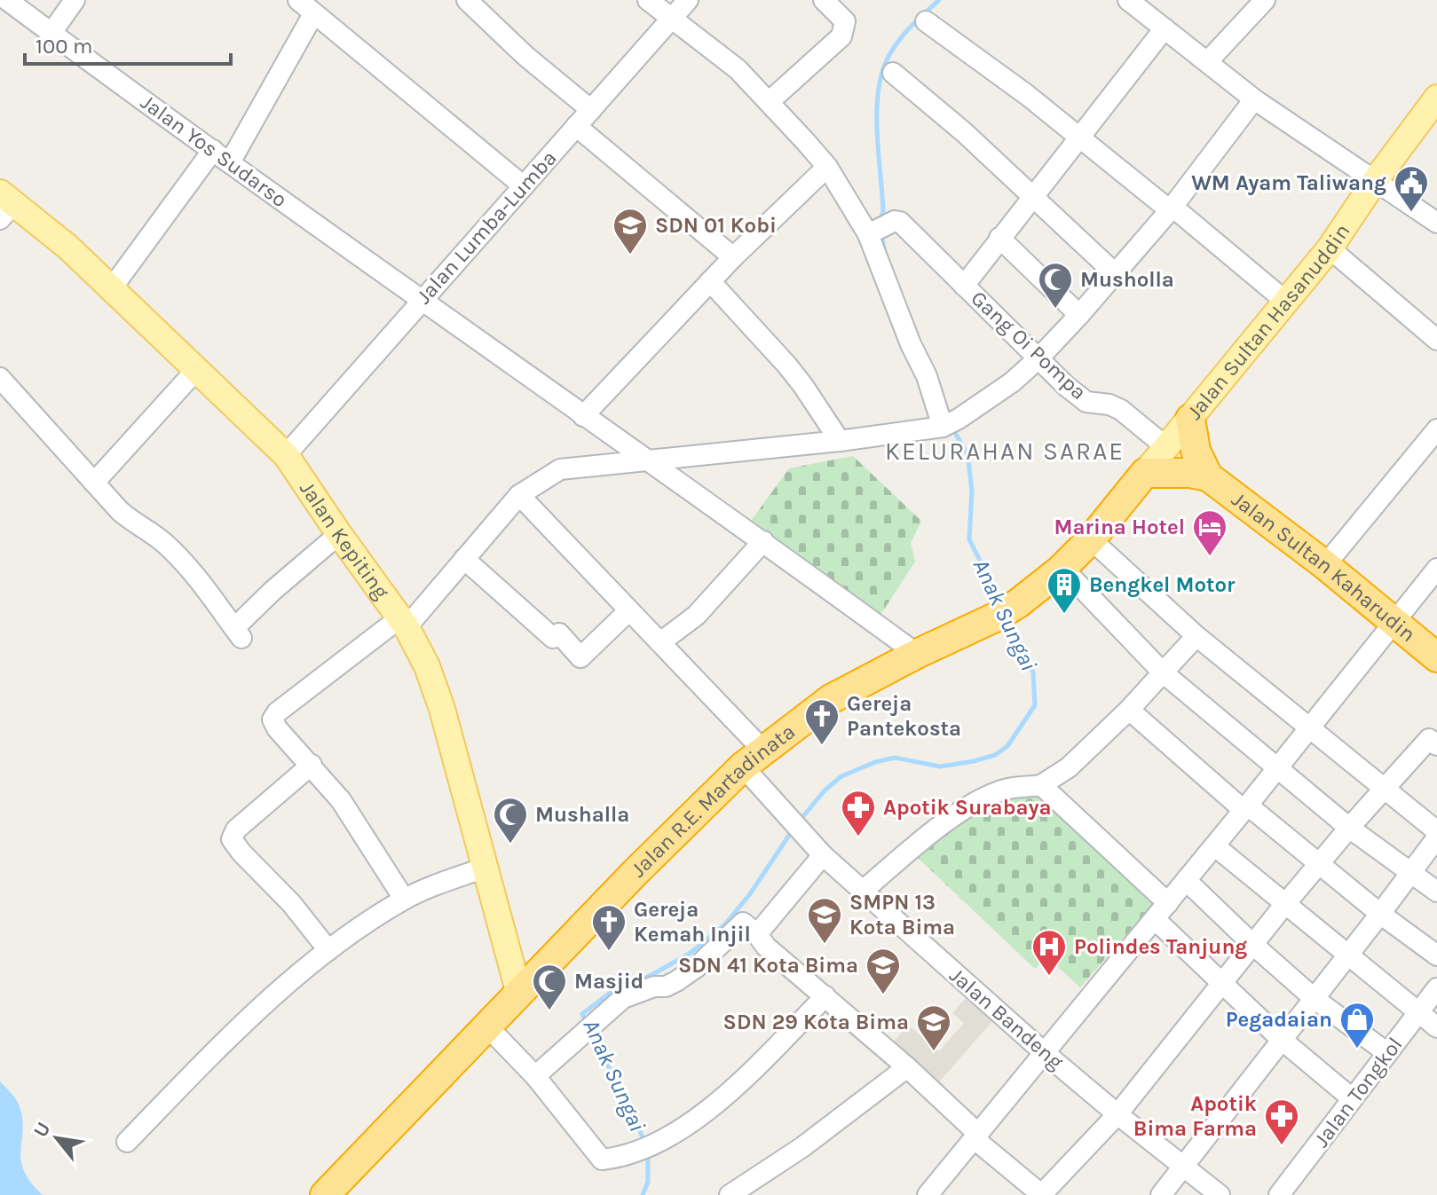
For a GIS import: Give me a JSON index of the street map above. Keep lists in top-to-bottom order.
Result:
{
  "streets": {
    "highway": ["Jalan Sultan Hasanuddin", "Jalan Sultan Kaharudin", "Jalan R.E. Martadinata"],
    "main road": ["Jalan Kepiting"],
    "street": [
      "Jalan Yos Sudarso",
      "Jalan Lumba-Lumba",
      "Gang Oi Pompa",
      "Jalan Bandeng",
      "Jalan Tongkol"
    ]
  },
  "crossings": [
    ["Jalan Yos Sudarso", "Jalan Lumba-Lumba"],
    ["Jalan Yos Sudarso", "Jalan R.E. Martadinata"],
    ["Jalan Lumba-Lumba", "Jalan Kepiting"],
    ["Jalan Sultan Hasanuddin", "Gang Oi Pompa"],
    ["Jalan Sultan Hasanuddin", "Jalan R.E. Martadinata"],
    ["Jalan Kepiting", "Jalan R.E. Martadinata"],
    ["Jalan R.E. Martadinata", "Jalan Bandeng"]
  ],
  "districts": ["KELURAHAN SARAE"],
  "water": ["Anak Sungai"],
  "places": {
    "public building": ["WM Ayam Taliwang"],
    "school or university": [
      "SDN 01 Kobi",
      "SMPN 13 Kota Bima",
      "SDN 41 Kota Bima",
      "SDN 29 Kota Bima"
    ],
    "mosque": ["Musholla", "Mushalla", "Masjid"],
    "hotel": ["Marina Hotel"],
    "building": ["Bengkel Motor"],
    "church": ["Gereja Pantekosta", "Gereja Kemah Injil"],
    "pharmacy": ["Apotik Surabaya", "Apotik Bima Farma"],
    "hospital": ["Polindes Tanjung"],
    "shop": ["Pegadaian"]
  },
  "scale_bar": "100 m",
  "north": "top left"
}
